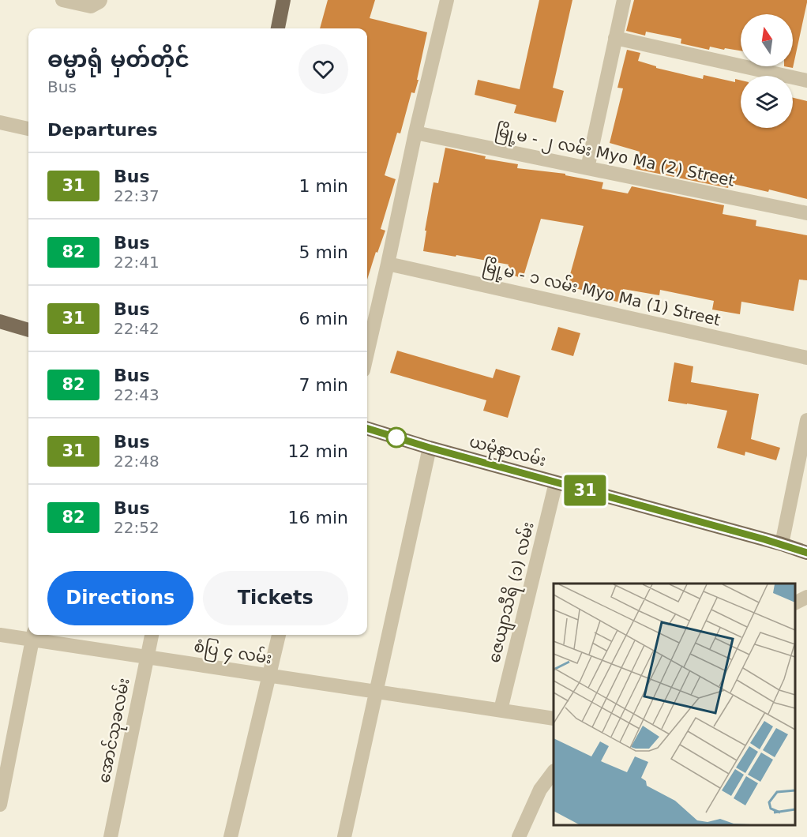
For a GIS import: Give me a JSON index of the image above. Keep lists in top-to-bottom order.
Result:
{
  "streets": {
    "main road": ["ယမုံနာလမ်း"],
    "street": [
      "မြို့မ - ၂ လမ်း Myo Ma (2) Street",
      "မြို့မ - ၁ လမ်း Myo Ma (1) Street",
      "ဇေယျာသီရိ (၁) လမ်း",
      "စံပြ ၄ လမ်း",
      "အောင်သုခလမ်း"
    ]
  },
  "crossings": [
    ["ယမုံနာလမ်း", "ဇေယျာသီရိ (၁) လမ်း"],
    ["ဇေယျာသီရိ (၁) လမ်း", "စံပြ ၄ လမ်း"],
    ["စံပြ ၄ လမ်း", "အောင်သုခလမ်း"]
  ],
  "lines": ["bus line 31"],
  "north": "top",
  "page": {
    "on_map": "31",
    "heading": [
      ["ဓမ္မာရုံ မှတ်တိုင်", "Bus"],
      "Departures"
    ],
    "list": [
      {
        "mark": "31",
        "name": "Bus",
        "note": "22:37",
        "value": "1 min"
      },
      {
        "mark": "82",
        "name": "Bus",
        "note": "22:41",
        "value": "5 min"
      },
      {
        "mark": "31",
        "name": "Bus",
        "note": "22:42",
        "value": "6 min"
      },
      {
        "mark": "82",
        "name": "Bus",
        "note": "22:43",
        "value": "7 min"
      },
      {
        "mark": "31",
        "name": "Bus",
        "note": "22:48",
        "value": "12 min"
      },
      {
        "mark": "82",
        "name": "Bus",
        "note": "22:52",
        "value": "16 min"
      }
    ],
    "buttons": ["Directions", "Tickets"]
  }
}
